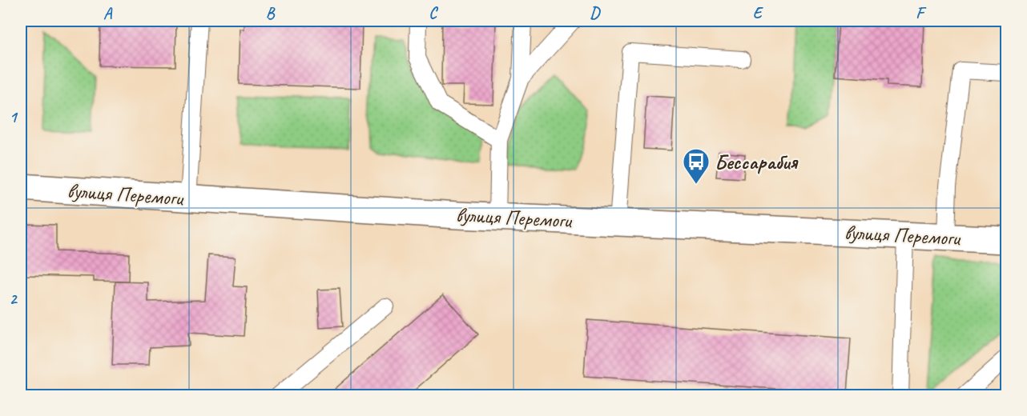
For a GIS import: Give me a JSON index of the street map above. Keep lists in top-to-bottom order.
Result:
{
  "streets": {
    "street": ["вулиця Перемоги"]
  },
  "places": {
    "bus stop": ["Бессарабия"]
  },
  "grid": {
    "columns": [
      "A",
      "B",
      "C",
      "D",
      "E",
      "F"
    ],
    "rows": ["1", "2"]
  }
}
